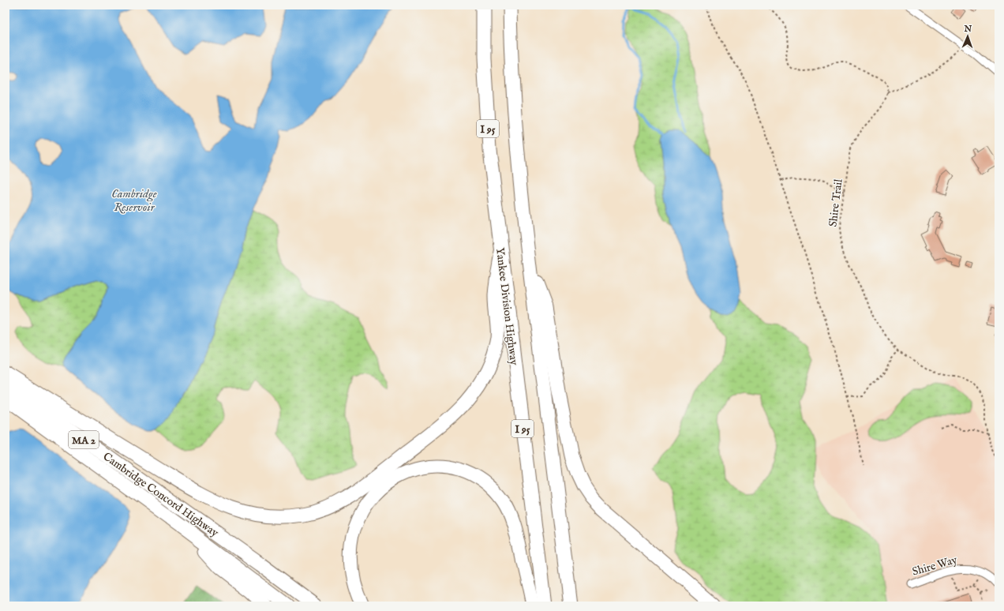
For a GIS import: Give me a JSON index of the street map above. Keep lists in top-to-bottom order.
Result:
{
  "streets": {
    "highway": [
      "I 95",
      "Yankee Division Highway",
      "MA 2",
      "Cambridge Concord Highway"
    ],
    "street": ["Shire Way"],
    "path": ["Shire Trail"]
  },
  "water": ["Cambridge Reservoir"],
  "north": "top"
}
